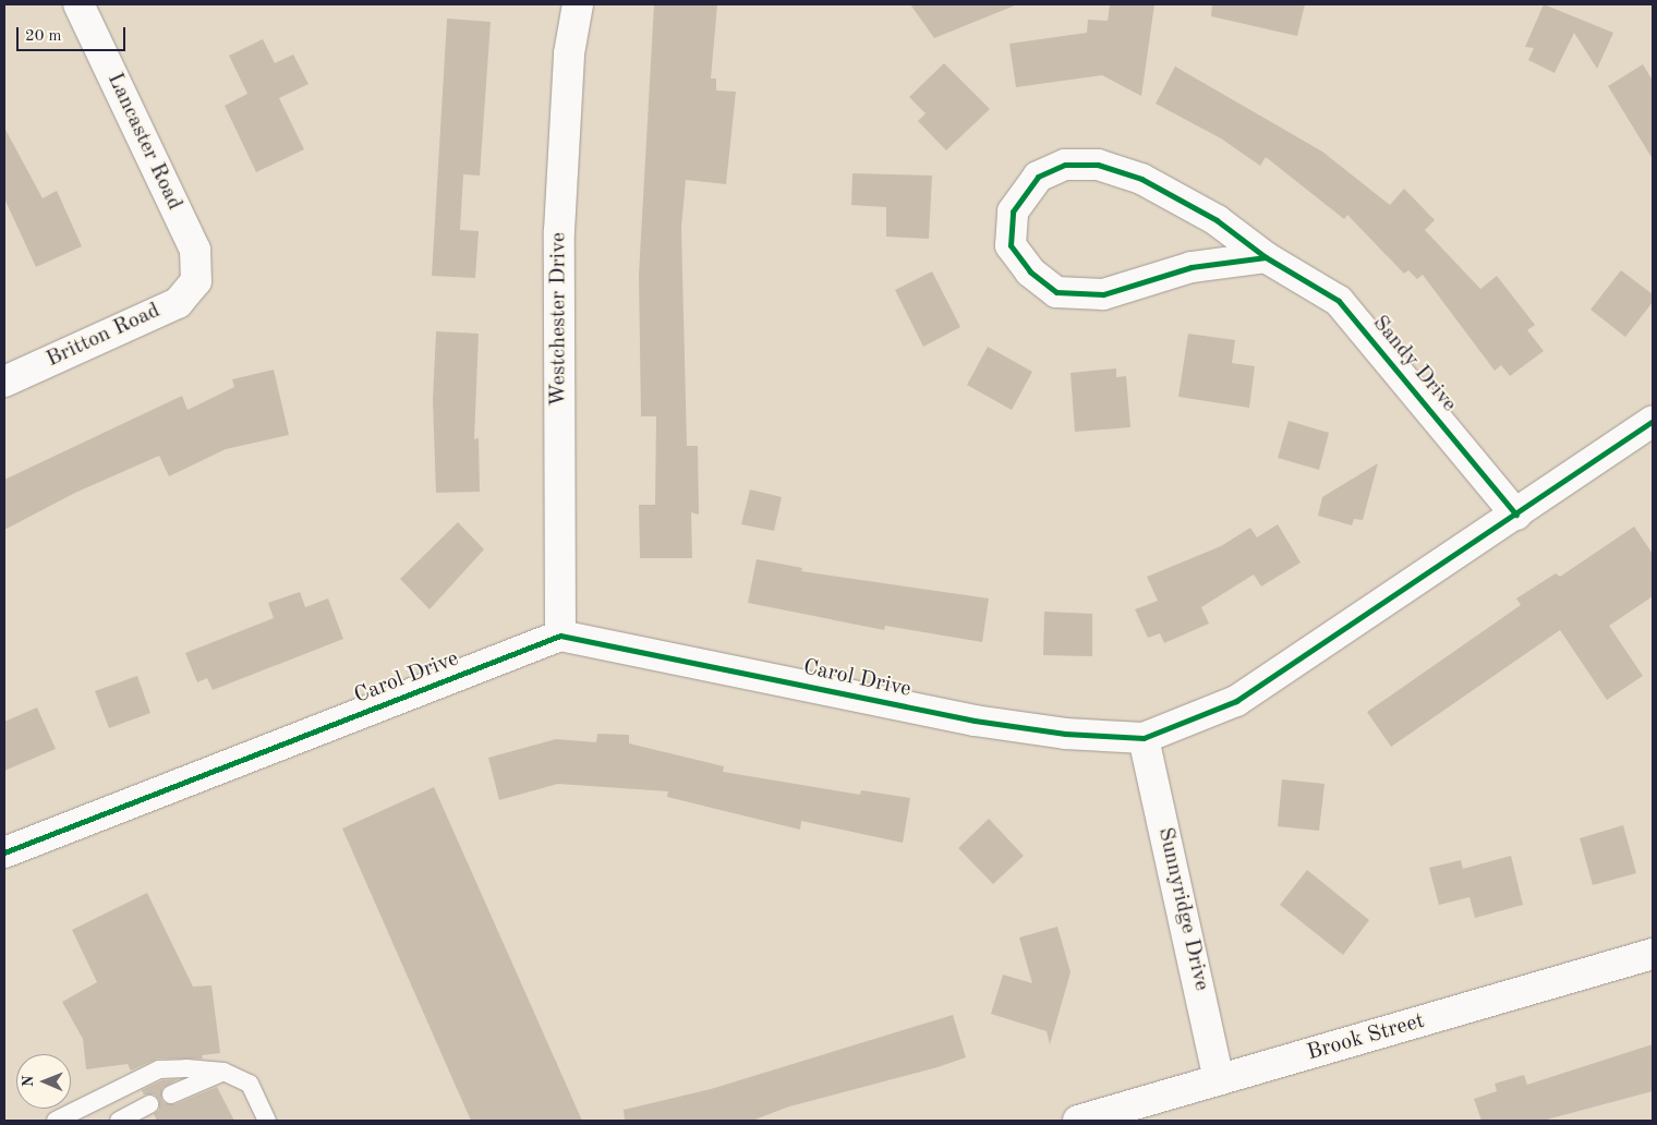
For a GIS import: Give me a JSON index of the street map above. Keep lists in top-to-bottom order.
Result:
{
  "streets": {
    "street": [
      "Lancaster Road",
      "Westchester Drive",
      "Britton Road",
      "Sandy Drive",
      "Carol Drive",
      "Sunnyridge Drive",
      "Brook Street"
    ]
  },
  "crossings": [
    ["Lancaster Road", "Britton Road"],
    ["Westchester Drive", "Carol Drive"],
    ["Sandy Drive", "Carol Drive"],
    ["Carol Drive", "Sunnyridge Drive"],
    ["Sunnyridge Drive", "Brook Street"]
  ],
  "scale_bar": "20 m",
  "north": "left"
}
